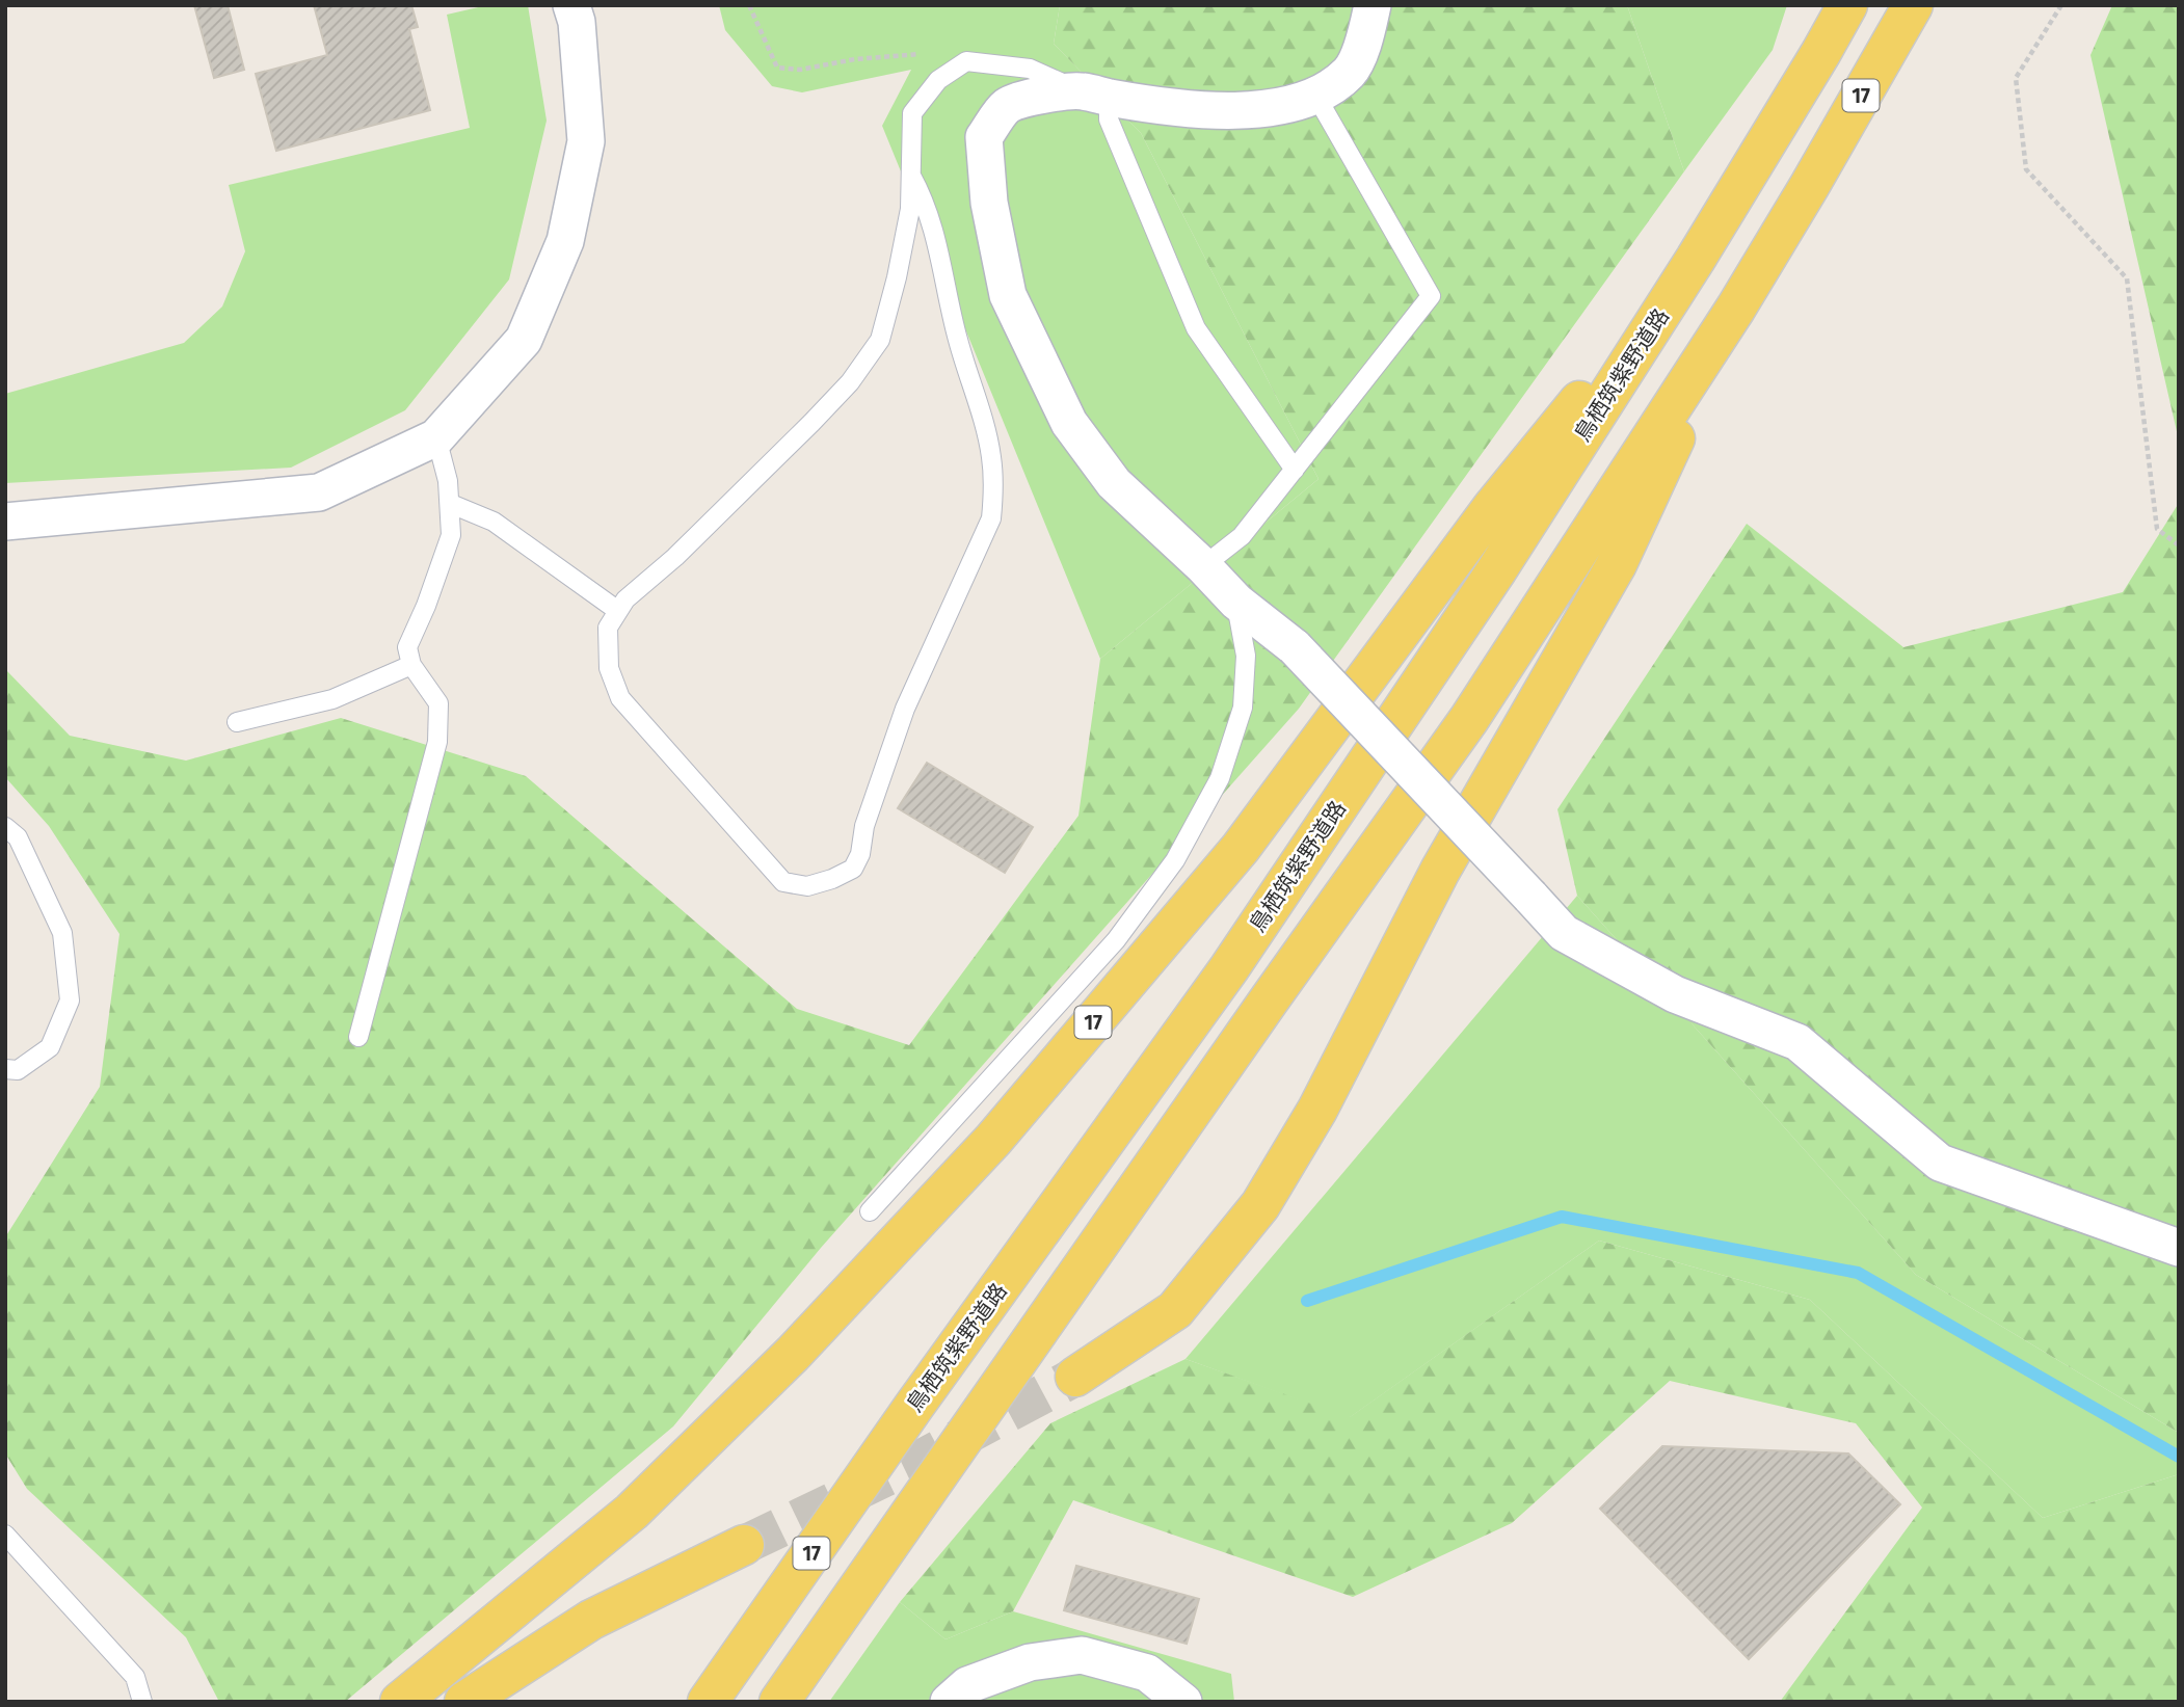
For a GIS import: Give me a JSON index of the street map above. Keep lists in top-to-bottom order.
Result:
{
  "streets": {
    "main road": ["17", "鳥栖筑紫野道路"]
  },
  "crossings": [
    ["17", "鳥栖筑紫野道路"]
  ]
}
